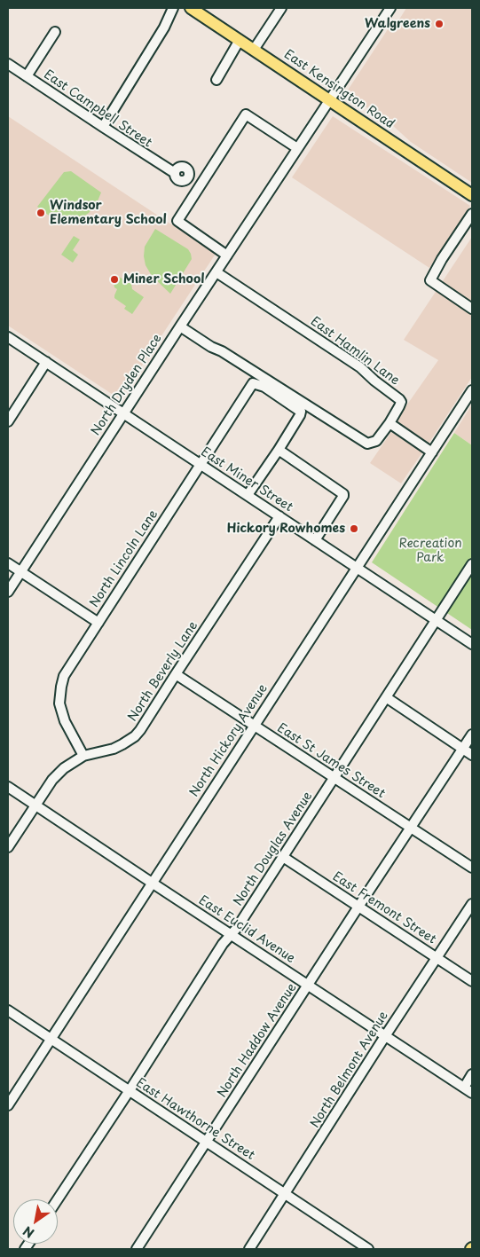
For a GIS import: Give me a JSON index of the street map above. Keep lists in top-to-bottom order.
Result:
{
  "streets": {
    "main road": ["East Kensington Road"],
    "street": [
      "East Campbell Street",
      "East Hamlin Lane",
      "North Dryden Place",
      "East Miner Street",
      "North Lincoln Lane",
      "North Beverly Lane",
      "North Hickory Avenue",
      "East St James Street",
      "North Douglas Avenue",
      "East Fremont Street",
      "East Euclid Avenue",
      "North Haddow Avenue",
      "North Belmont Avenue",
      "East Hawthorne Street"
    ]
  },
  "crossings": [
    ["East Kensington Road", "North Dryden Place"],
    ["East Hamlin Lane", "North Dryden Place"],
    ["North Dryden Place", "East Miner Street"],
    ["East Miner Street", "North Lincoln Lane"],
    ["East Miner Street", "North Beverly Lane"],
    ["East Miner Street", "North Hickory Avenue"],
    ["East Miner Street", "North Douglas Avenue"],
    ["North Lincoln Lane", "North Beverly Lane"],
    ["North Beverly Lane", "East St James Street"],
    ["North Beverly Lane", "East Euclid Avenue"],
    ["North Hickory Avenue", "East St James Street"],
    ["North Hickory Avenue", "East Euclid Avenue"],
    ["North Hickory Avenue", "East Hawthorne Street"],
    ["East St James Street", "North Douglas Avenue"],
    ["East St James Street", "North Haddow Avenue"],
    ["North Douglas Avenue", "East Fremont Street"],
    ["North Douglas Avenue", "East Euclid Avenue"],
    ["North Douglas Avenue", "East Hawthorne Street"],
    ["East Fremont Street", "North Haddow Avenue"],
    ["East Fremont Street", "North Belmont Avenue"],
    ["East Euclid Avenue", "North Haddow Avenue"],
    ["East Euclid Avenue", "North Belmont Avenue"],
    ["North Haddow Avenue", "East Hawthorne Street"],
    ["North Belmont Avenue", "East Hawthorne Street"]
  ],
  "parks": ["Recreation Park"],
  "places": [
    "Walgreens",
    "Windsor Elementary School",
    "Miner School",
    "Hickory Rowhomes"
  ],
  "north": "bottom left"
}
